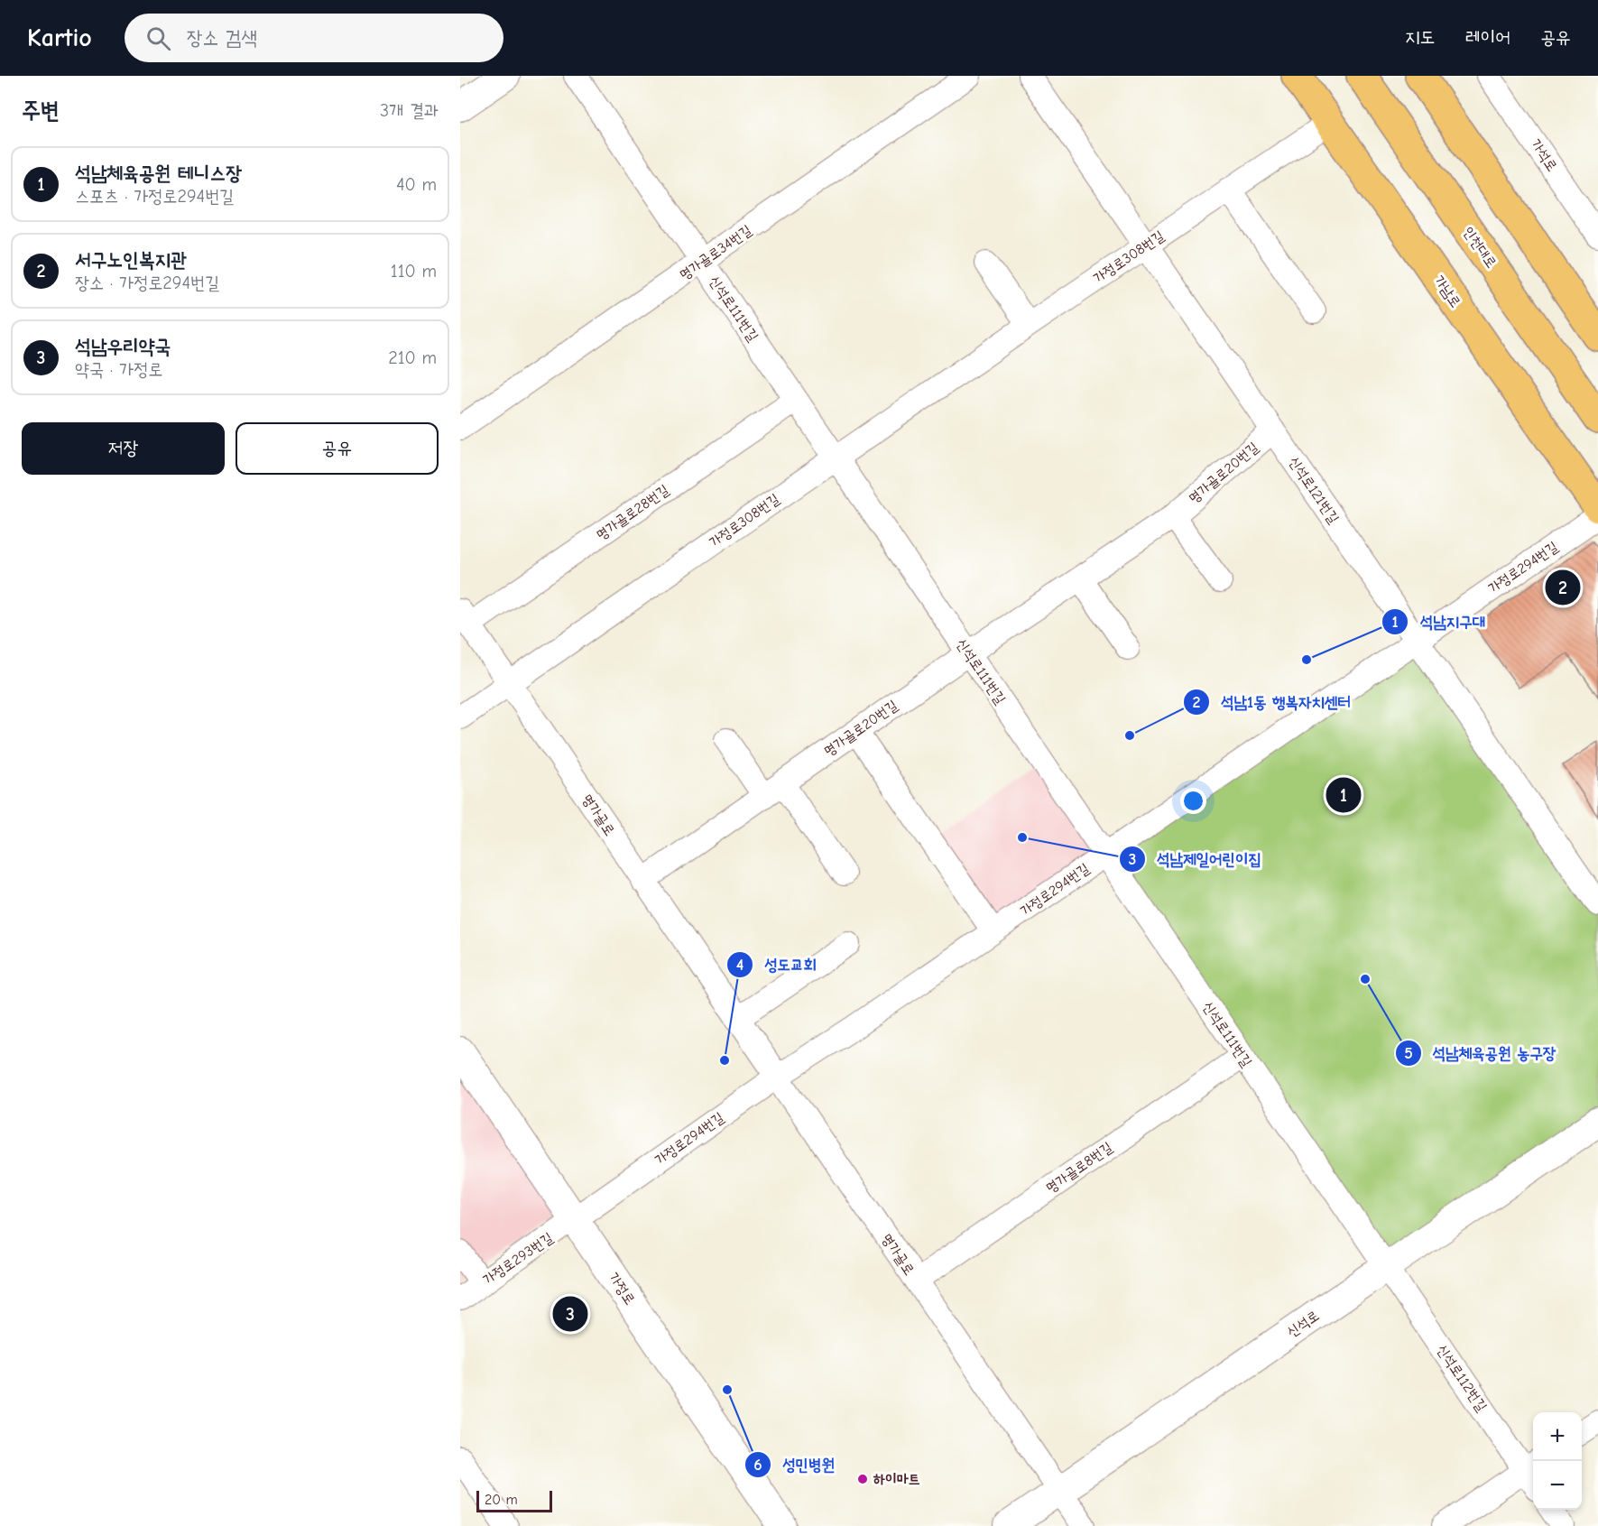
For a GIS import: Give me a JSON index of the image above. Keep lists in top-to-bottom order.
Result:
{
  "streets": {
    "main road": ["인천대로", "가남로"],
    "street": [
      "가석로",
      "명가골로34번길",
      "가정로308번길",
      "신석로111번길",
      "명가골로20번길",
      "신석로121번길",
      "명가골로28번길",
      "가정로294번길",
      "명가골로",
      "명가골로8번길",
      "가정로293번길",
      "가정로",
      "신석로",
      "신석로112번길"
    ]
  },
  "crossings": [
    ["명가골로34번길", "신석로111번길"],
    ["가정로308번길", "가남로"],
    ["가정로308번길", "신석로111번길"],
    ["가정로308번길", "신석로121번길"],
    ["가정로308번길", "명가골로"],
    ["신석로111번길", "명가골로20번길"],
    ["신석로111번길", "명가골로28번길"],
    ["신석로111번길", "가정로294번길"],
    ["신석로111번길", "명가골로8번길"],
    ["신석로111번길", "신석로"],
    ["신석로111번길", "신석로112번길"],
    ["명가골로20번길", "신석로121번길"],
    ["명가골로20번길", "명가골로"],
    ["신석로121번길", "가정로294번길"],
    ["명가골로28번길", "명가골로"],
    ["가정로294번길", "명가골로"],
    ["가정로294번길", "가정로293번길"],
    ["가정로294번길", "가정로"],
    ["명가골로", "명가골로8번길"],
    ["명가골로", "신석로"],
    ["가정로293번길", "가정로"],
    ["신석로", "신석로112번길"]
  ],
  "places": [
    "석남지구대",
    "석남1동 행복자치센터",
    "석남제일어린이집",
    "석남체육공원 농구장",
    "성도교회",
    "성민병원",
    "하이마트"
  ],
  "scale_bar": "20 m",
  "page": {
    "header": "Kartio",
    "search": "장소 검색",
    "nav": ["지도", "레이어", "공유"],
    "heading": ["주변", "3개 결과"],
    "list": [
      {
        "mark": "1",
        "name": "석남체육공원 테니스장",
        "note": "스포츠 · 가정로294번길",
        "value": "40 m"
      },
      {
        "mark": "2",
        "name": "서구노인복지관",
        "note": "장소 · 가정로294번길",
        "value": "110 m"
      },
      {
        "mark": "3",
        "name": "석남우리약국",
        "note": "약국 · 가정로",
        "value": "210 m"
      }
    ],
    "buttons": ["저장", "공유"],
    "pins": ["2", "1", "3"],
    "map_buttons": ["+", "−"],
    "scale": "20 m"
  }
}
